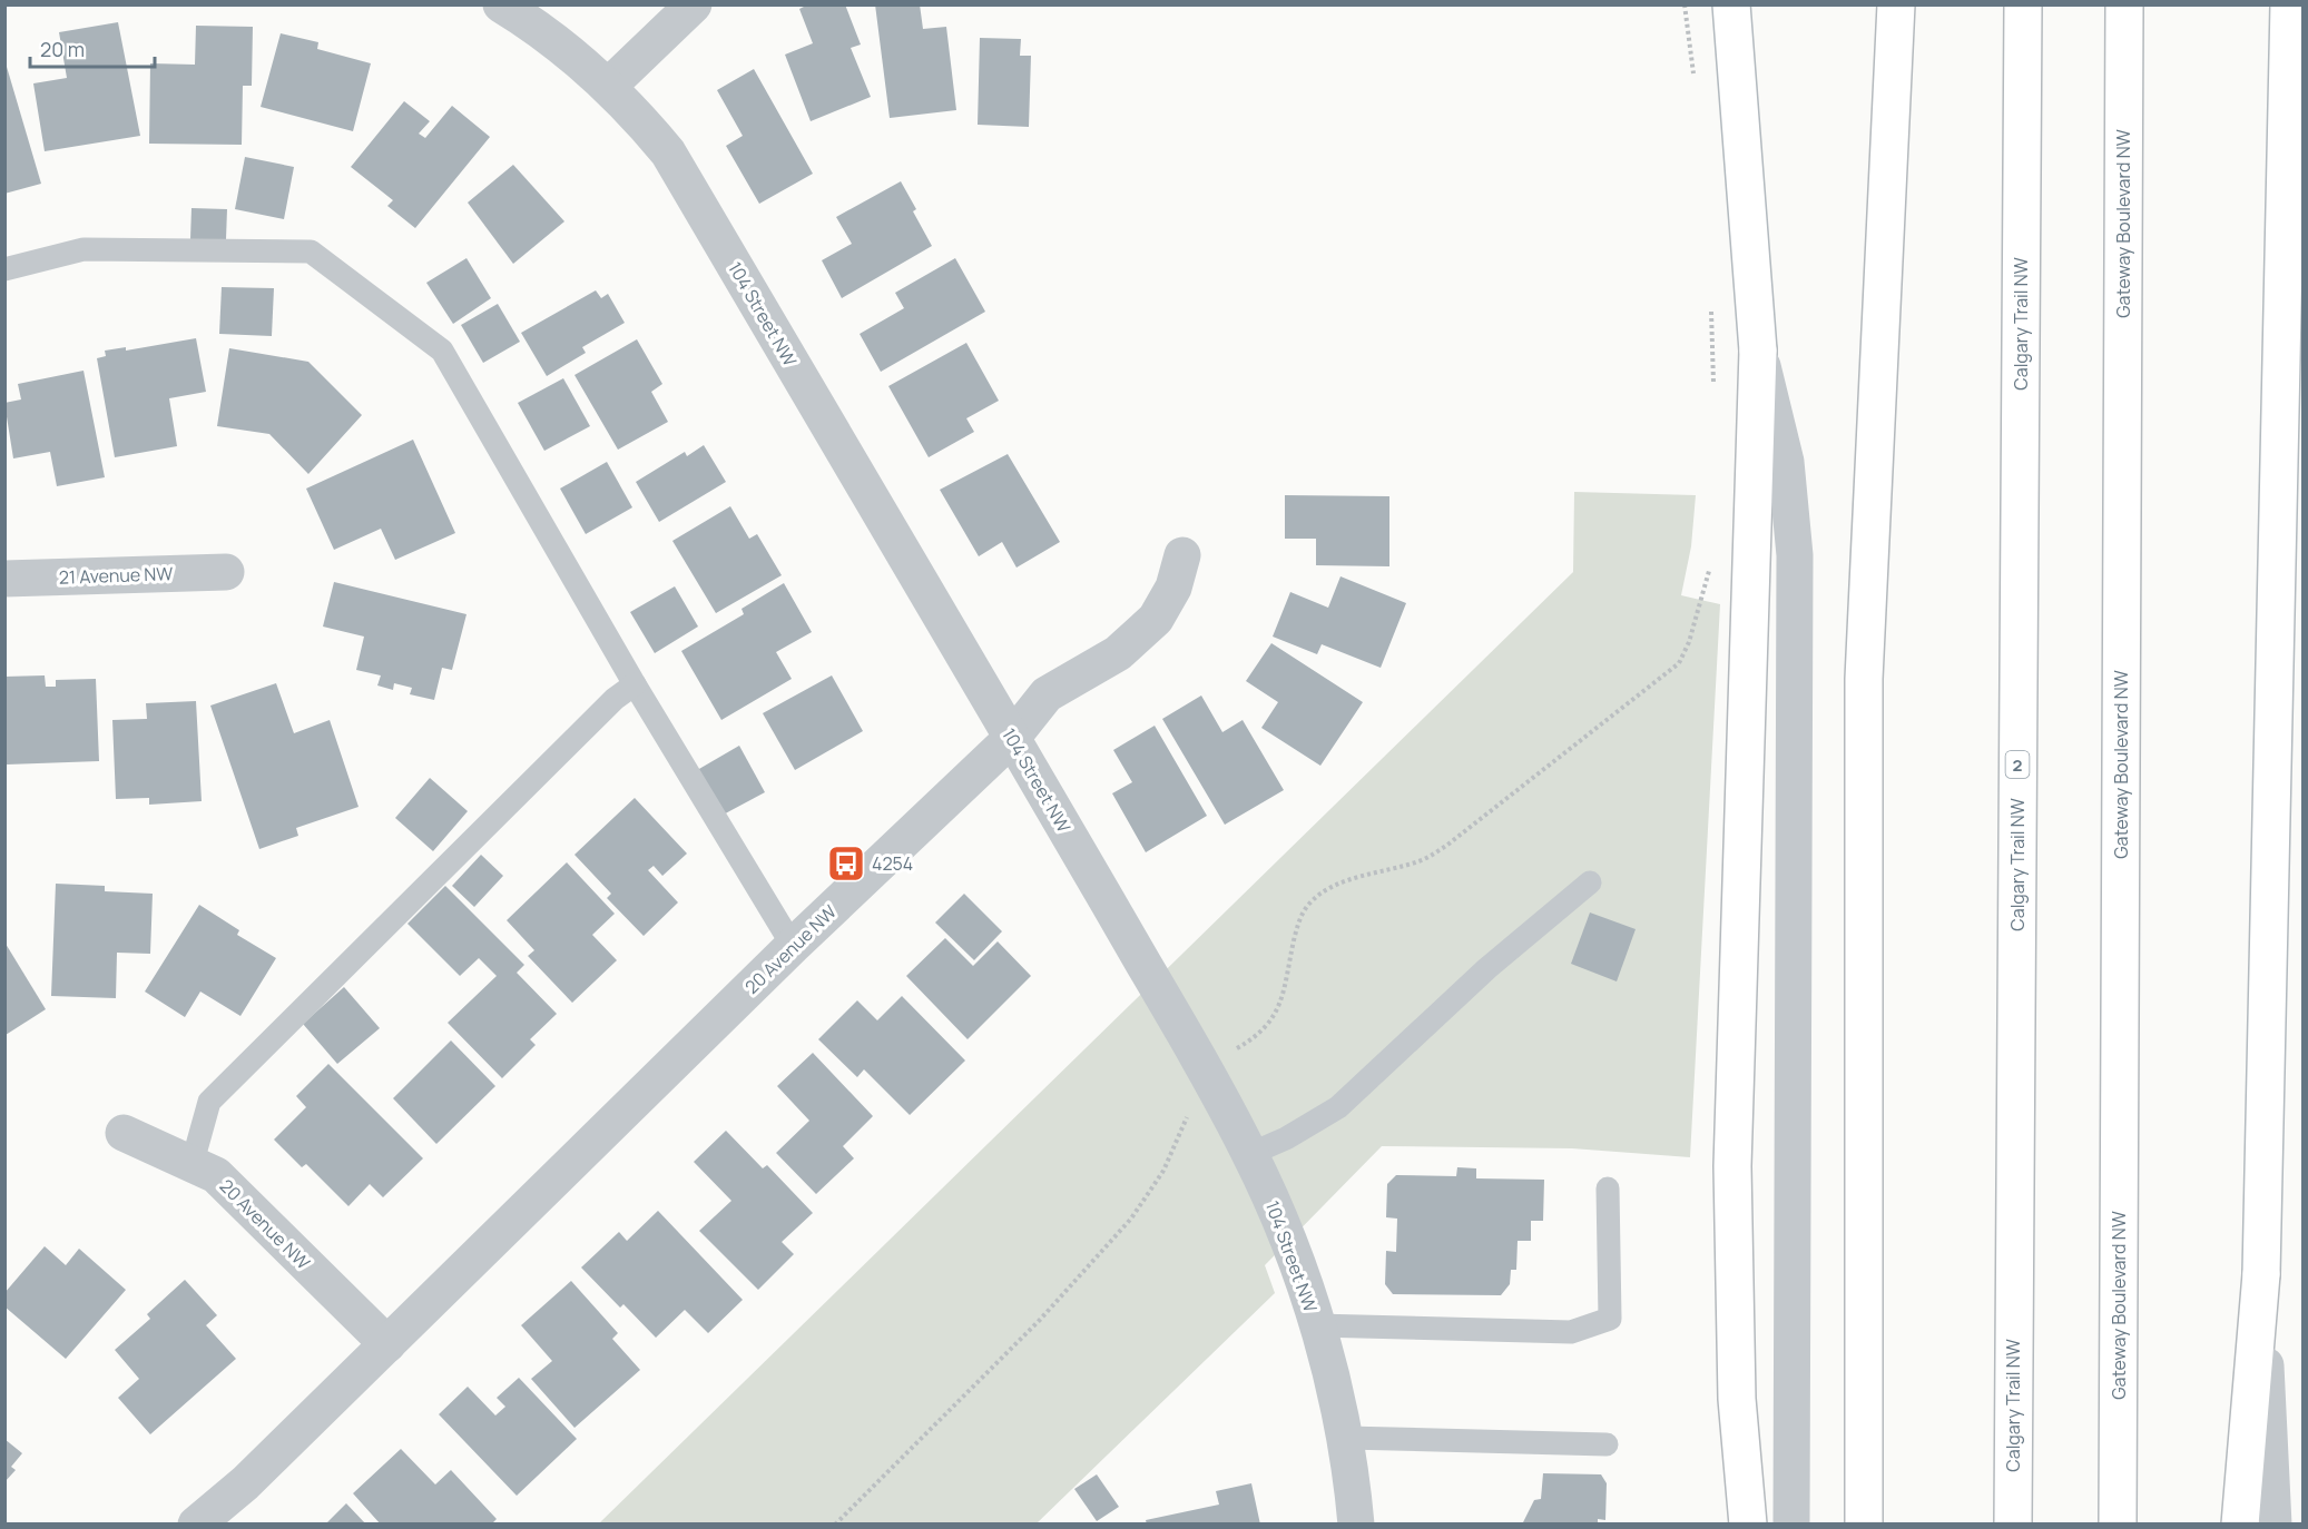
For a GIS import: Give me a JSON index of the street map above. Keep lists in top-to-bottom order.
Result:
{
  "streets": {
    "main road": ["Gateway Boulevard NW", "Calgary Trail NW", "2"],
    "street": ["104 Street NW", "21 Avenue NW", "20 Avenue NW"]
  },
  "crossings": [
    ["104 Street NW", "20 Avenue NW"]
  ],
  "places": {
    "bus stop": ["4254"]
  },
  "scale_bar": "20 m"
}
